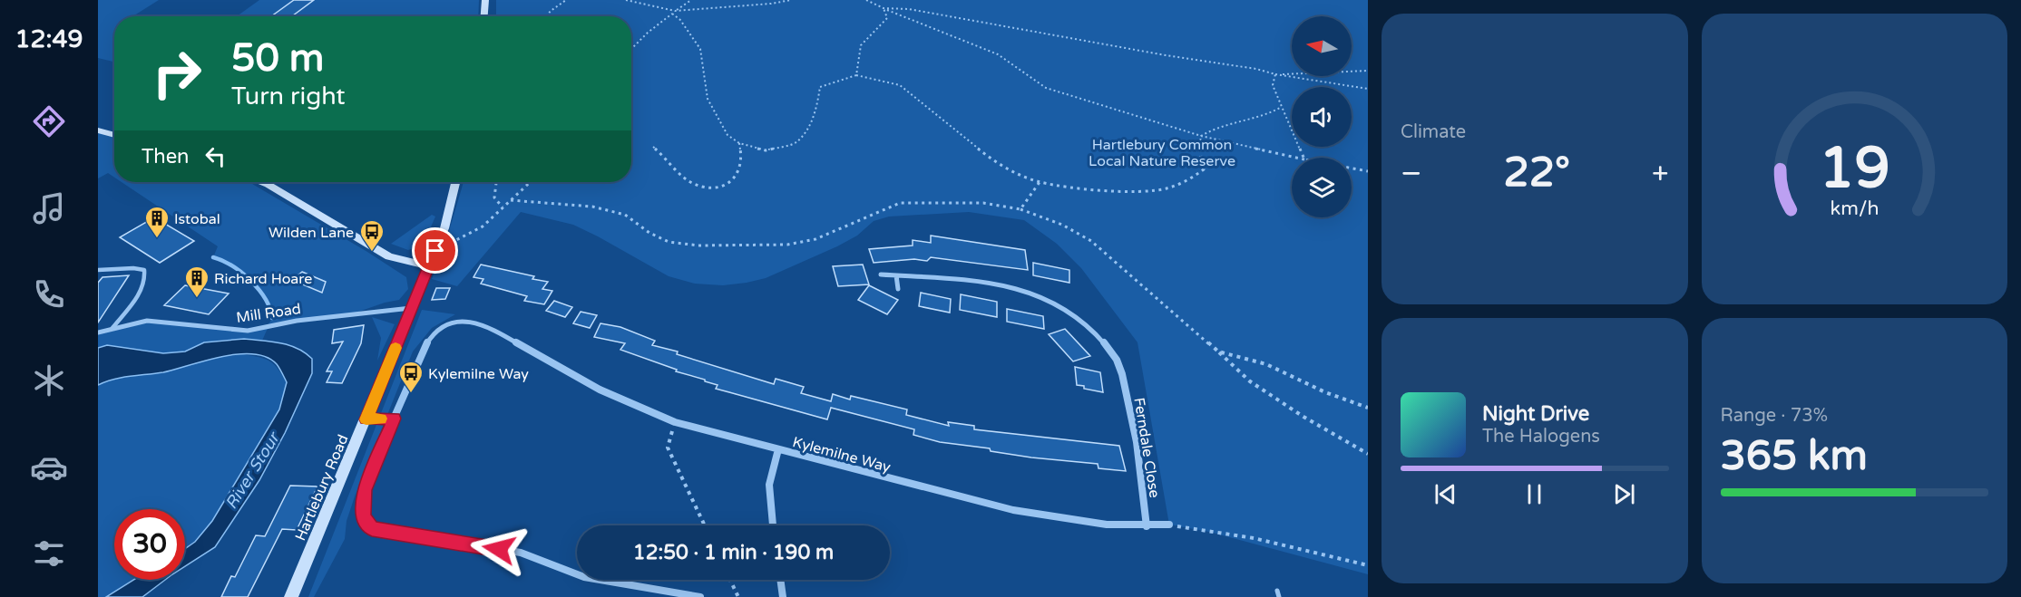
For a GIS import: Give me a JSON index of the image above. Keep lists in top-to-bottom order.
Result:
{
  "streets": {
    "main road": ["Hartlebury Road"],
    "street": ["Mill Road", "Ferndale Close", "Kylemilne Way"]
  },
  "crossings": [
    ["Mill Road", "Hartlebury Road"],
    ["Ferndale Close", "Kylemilne Way"]
  ],
  "water": ["River Stour"],
  "parks": ["Hartlebury Common Local Nature Reserve"],
  "places": {
    "building": ["Istobal", "Richard Hoare"],
    "bus stop": ["Wilden Lane", "Kylemilne Way"]
  },
  "north": "left",
  "page": {
    "tabs": "12:49",
    "tile": [
      "Climate",
      ["Range · 73%", "365 km"]
    ],
    "turn": ["50 m", "Turn right"],
    "then": "Then",
    "heat": ["−", "22°", "+"],
    "song": ["Night Drive", "The Halogens"],
    "limit": "30",
    "trip": "12:50 · 1 min · 190 m",
    "gauge": ["19", "km/h"]
  }
}
